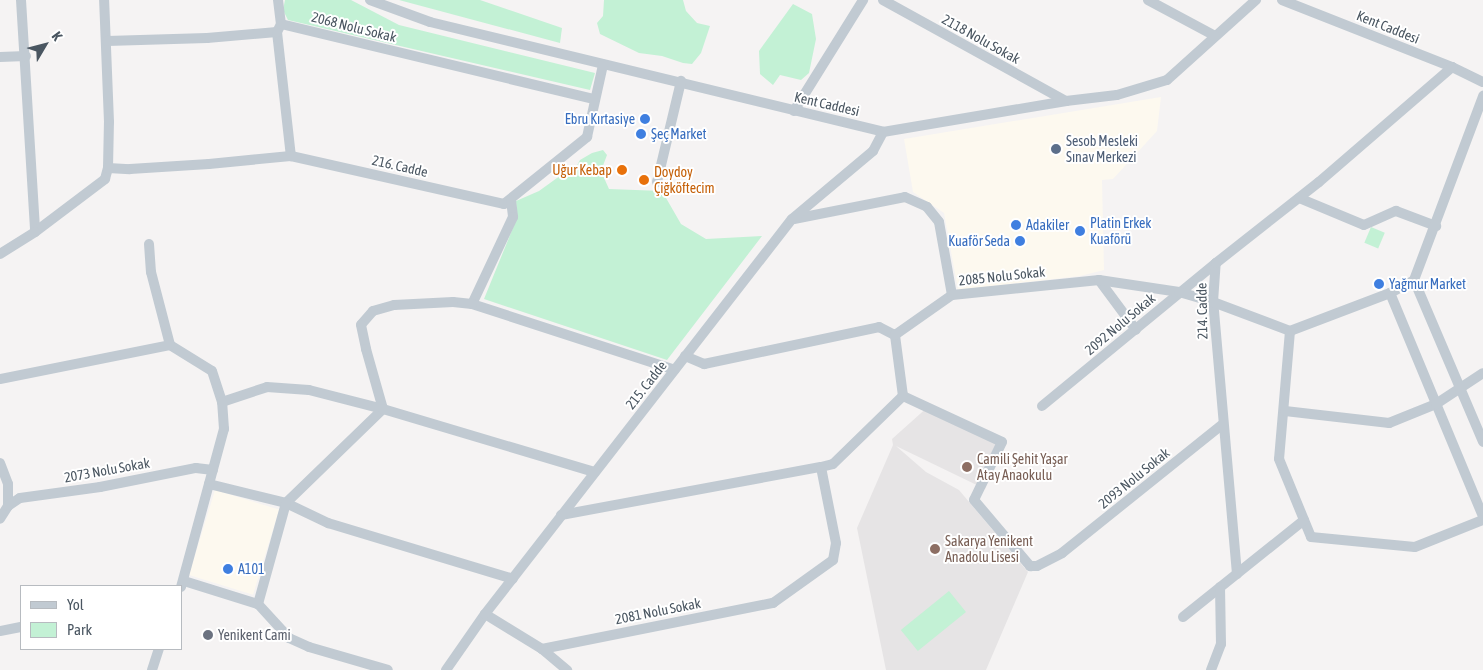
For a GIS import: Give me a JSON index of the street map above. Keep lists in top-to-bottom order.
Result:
{
  "streets": {
    "street": [
      "2068 Nolu Sokak",
      "Kent Caddesi",
      "2118 Nolu Sokak",
      "216. Cadde",
      "2085 Nolu Sokak",
      "214. Cadde",
      "2092 Nolu Sokak",
      "215. Cadde",
      "2073 Nolu Sokak",
      "2093 Nolu Sokak",
      "2081 Nolu Sokak"
    ]
  },
  "crossings": [
    ["Kent Caddesi", "2118 Nolu Sokak"],
    ["Kent Caddesi", "214. Cadde"],
    ["Kent Caddesi", "215. Cadde"],
    ["2085 Nolu Sokak", "214. Cadde"],
    ["2085 Nolu Sokak", "2092 Nolu Sokak"],
    ["214. Cadde", "2092 Nolu Sokak"],
    ["214. Cadde", "2093 Nolu Sokak"]
  ],
  "places": [
    "Ebru Kırtasiye",
    "Şeç Market",
    "Sesob Mesleki Sınav Merkezi",
    "Uğur Kebap",
    "Doydoy Çiğköftecim",
    "Adakiler",
    "Platin Erkek Kuaförü",
    "Kuaför Seda",
    "Yağmur Market",
    "Camili Şehit Yaşar Atay Anaokulu",
    "Sakarya Yenikent Anadolu Lisesi",
    "A101",
    "Yenikent Cami"
  ],
  "legend": ["Yol", "Park"],
  "north": "top right"
}
